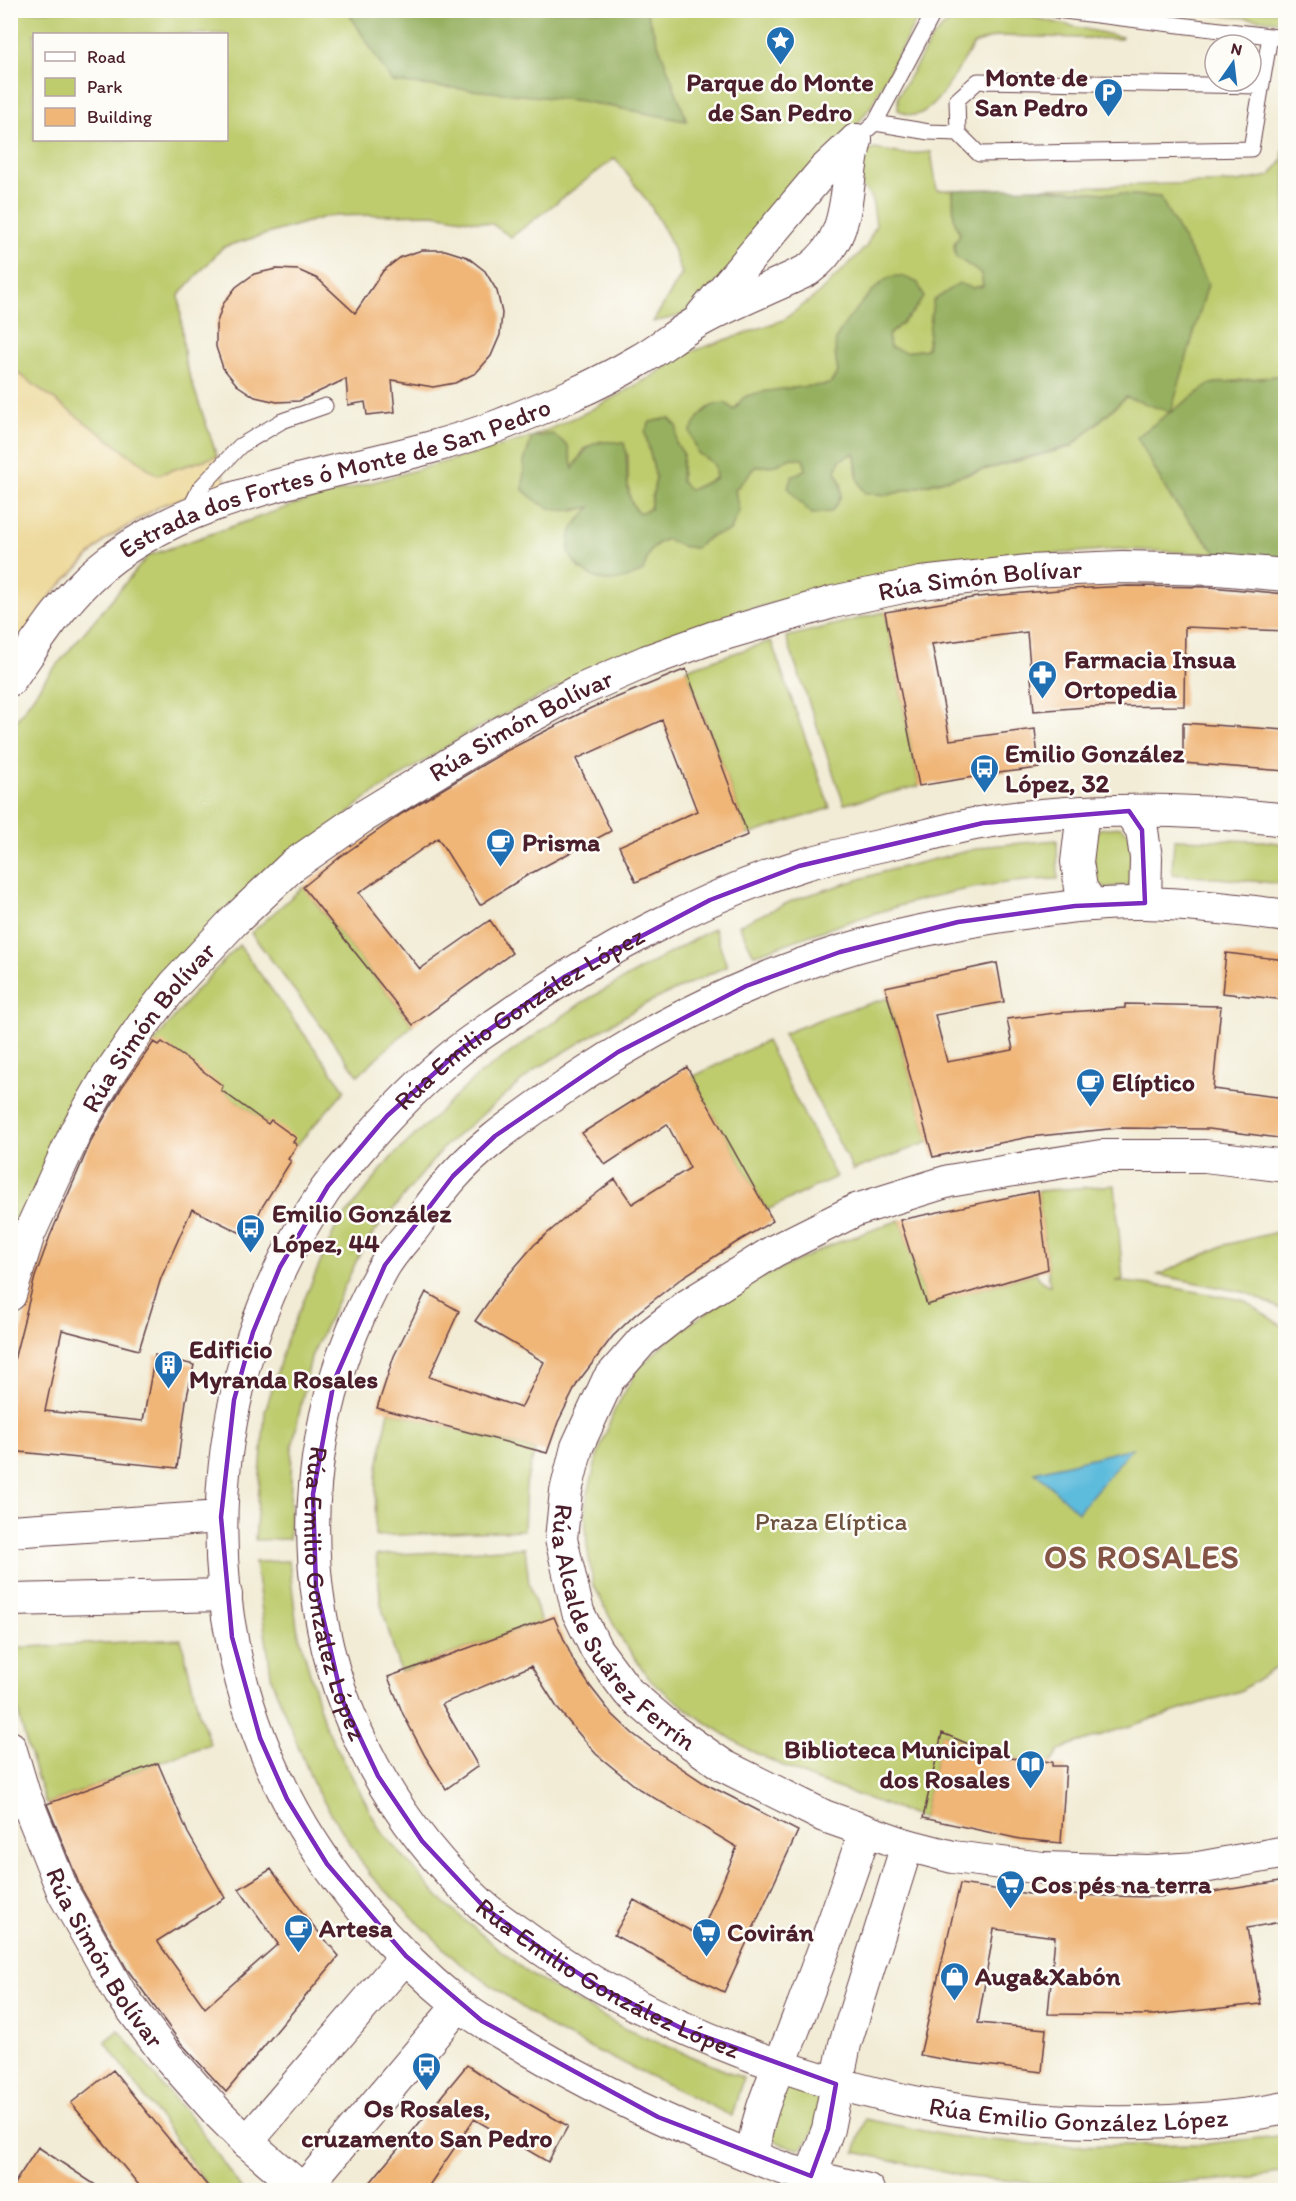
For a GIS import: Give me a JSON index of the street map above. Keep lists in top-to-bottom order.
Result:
{
  "streets": {
    "street": [
      "Estrada dos Fortes ó Monte de San Pedro",
      "Rúa Simón Bolívar",
      "Rúa Emilio González López",
      "Rúa Alcalde Suárez Ferrín"
    ]
  },
  "districts": ["OS ROSALES"],
  "parks": ["Praza Elíptica"],
  "places": {
    "place": ["Parque do Monte de San Pedro"],
    "parking": ["Monte de San Pedro"],
    "pharmacy": ["Farmacia Insua Ortopedia"],
    "bus stop": ["Emilio González López, 32", "Emilio González López, 44", "Os Rosales, cruzamento San Pedro"],
    "cafe": ["Prisma", "Elíptico", "Artesa"],
    "building": ["Edificio Myranda Rosales"],
    "library": ["Biblioteca Municipal dos Rosales"],
    "supermarket": ["Cos pés na terra", "Covirán"],
    "shop": ["Auga&Xabón"]
  },
  "legend": ["Road", "Park", "Building"],
  "north": "top"
}
